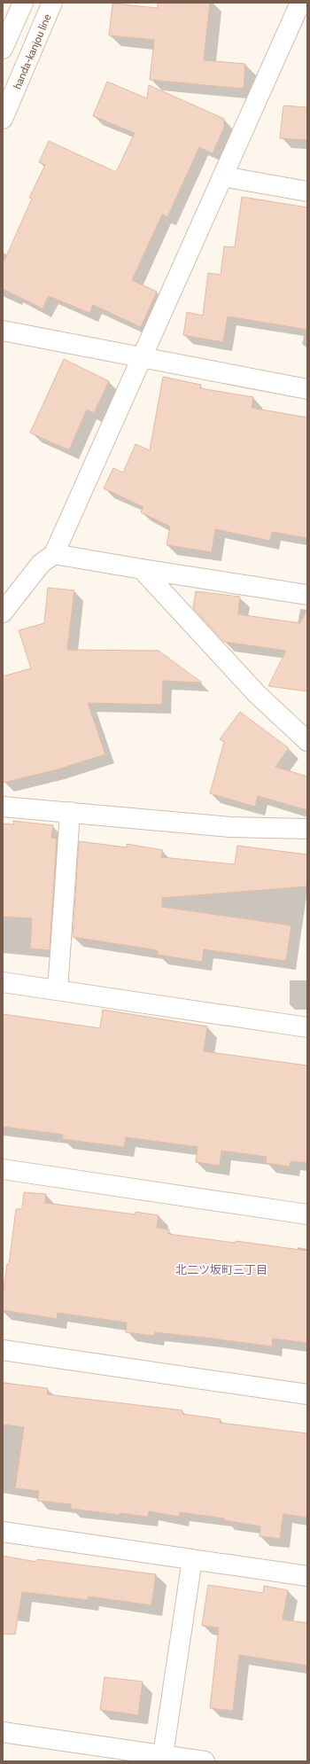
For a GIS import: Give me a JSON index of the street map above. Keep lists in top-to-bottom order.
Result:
{
  "streets": {
    "street": ["handa-kanjou line"]
  },
  "districts": ["北二ツ坂町三丁目"]
}
